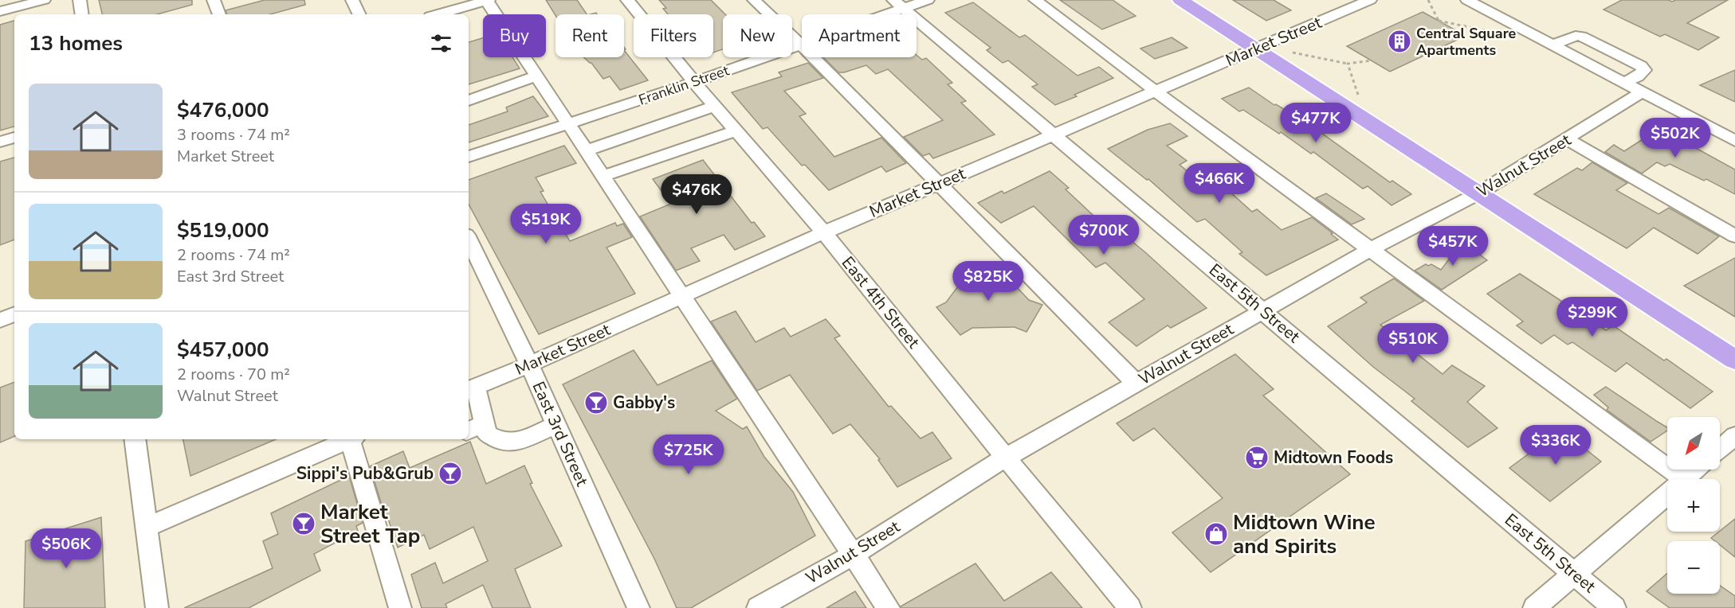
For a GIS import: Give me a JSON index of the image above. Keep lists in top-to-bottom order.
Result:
{
  "streets": {
    "street": [
      "Market Street",
      "Franklin Street",
      "Walnut Street",
      "East 4th Street",
      "East 5th Street",
      "East 3rd Street"
    ]
  },
  "crossings": [
    ["Market Street", "East 4th Street"],
    ["Market Street", "East 5th Street"],
    ["Market Street", "East 3rd Street"],
    ["Franklin Street", "East 4th Street"],
    ["Franklin Street", "East 5th Street"],
    ["Walnut Street", "East 4th Street"],
    ["Walnut Street", "East 5th Street"]
  ],
  "places": {
    "building": ["Central Square Apartments"],
    "bar": ["Gabby's", "Sippi's Pub&Grub", "Market Street Tap"],
    "supermarket": ["Midtown Foods"],
    "shop": ["Midtown Wine and Spirits"]
  },
  "north": "bottom left",
  "page": {
    "chip": [
      "Buy",
      "Rent",
      "Filters",
      "New",
      "Apartment"
    ],
    "heading": "13 homes",
    "list": [
      {
        "name": "$476,000",
        "note": "3 rooms · 74 m² · Market Street"
      },
      {
        "name": "$519,000",
        "note": "2 rooms · 74 m² · East 3rd Street"
      },
      {
        "name": "$457,000",
        "note": "2 rooms · 70 m² · Walnut Street"
      }
    ],
    "price": [
      "$477K",
      "$502K",
      "$466K",
      "$476K",
      "$519K",
      "$700K",
      "$457K",
      "$825K",
      "$299K",
      "$510K",
      "$336K",
      "$725K",
      "$506K"
    ],
    "map_buttons": ["+", "−"]
  }
}
